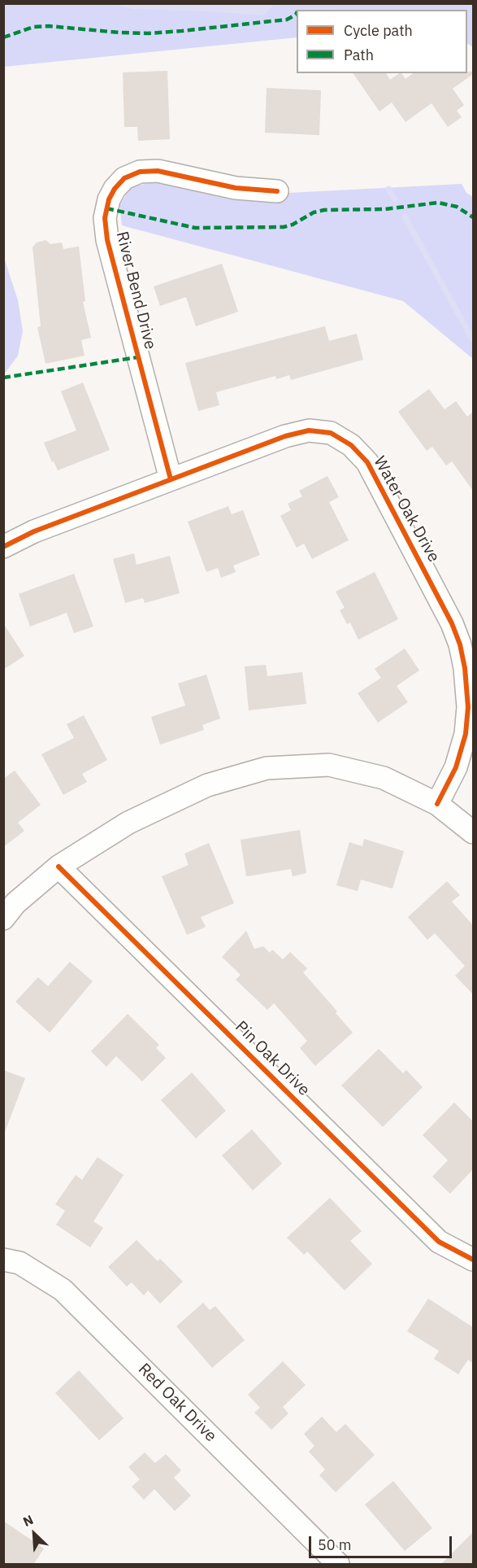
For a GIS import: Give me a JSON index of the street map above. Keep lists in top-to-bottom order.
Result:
{
  "streets": {
    "street": [
      "River Bend Drive",
      "Water Oak Drive",
      "Pin Oak Drive",
      "Red Oak Drive"
    ]
  },
  "crossings": [
    ["River Bend Drive", "Water Oak Drive"]
  ],
  "legend": ["Cycle path", "Path"],
  "scale_bar": "50 m",
  "north": "top left"
}
